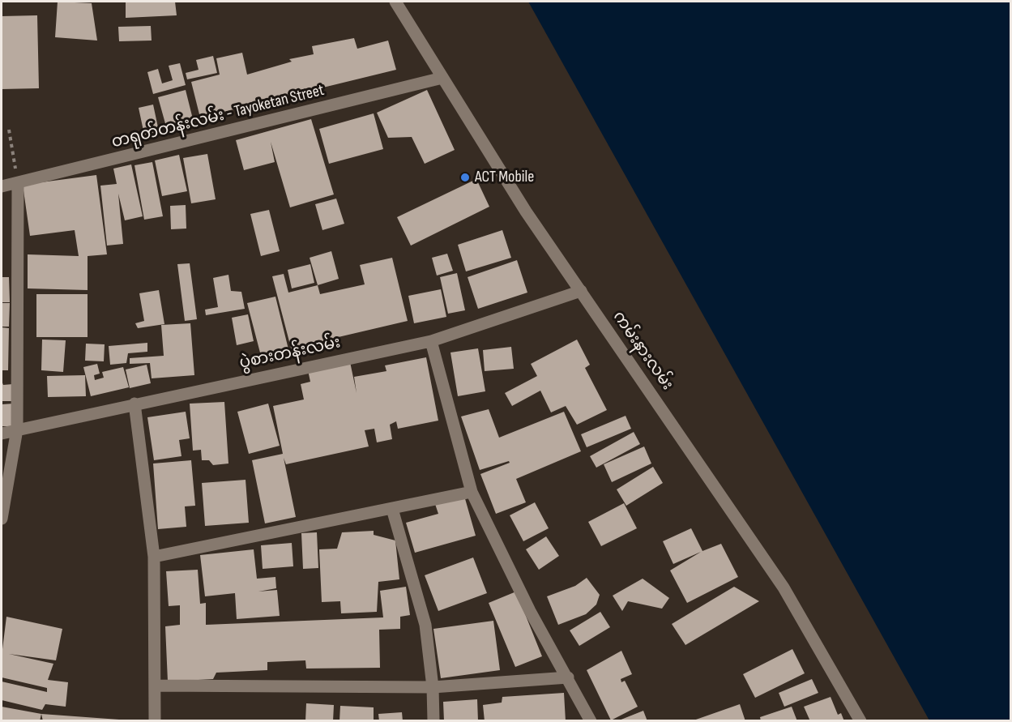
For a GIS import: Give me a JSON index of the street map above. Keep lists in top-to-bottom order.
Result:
{
  "streets": {
    "street": ["တရုတ်တန်းလမ်း - Tayoketan Street", "ကမ်းနားလမ်း", "ပွဲစားတန်းလမ်း"]
  },
  "crossings": [
    ["တရုတ်တန်းလမ်း - Tayoketan Street", "ကမ်းနားလမ်း"],
    ["ကမ်းနားလမ်း", "ပွဲစားတန်းလမ်း"]
  ],
  "places": ["ACT Mobile"]
}
